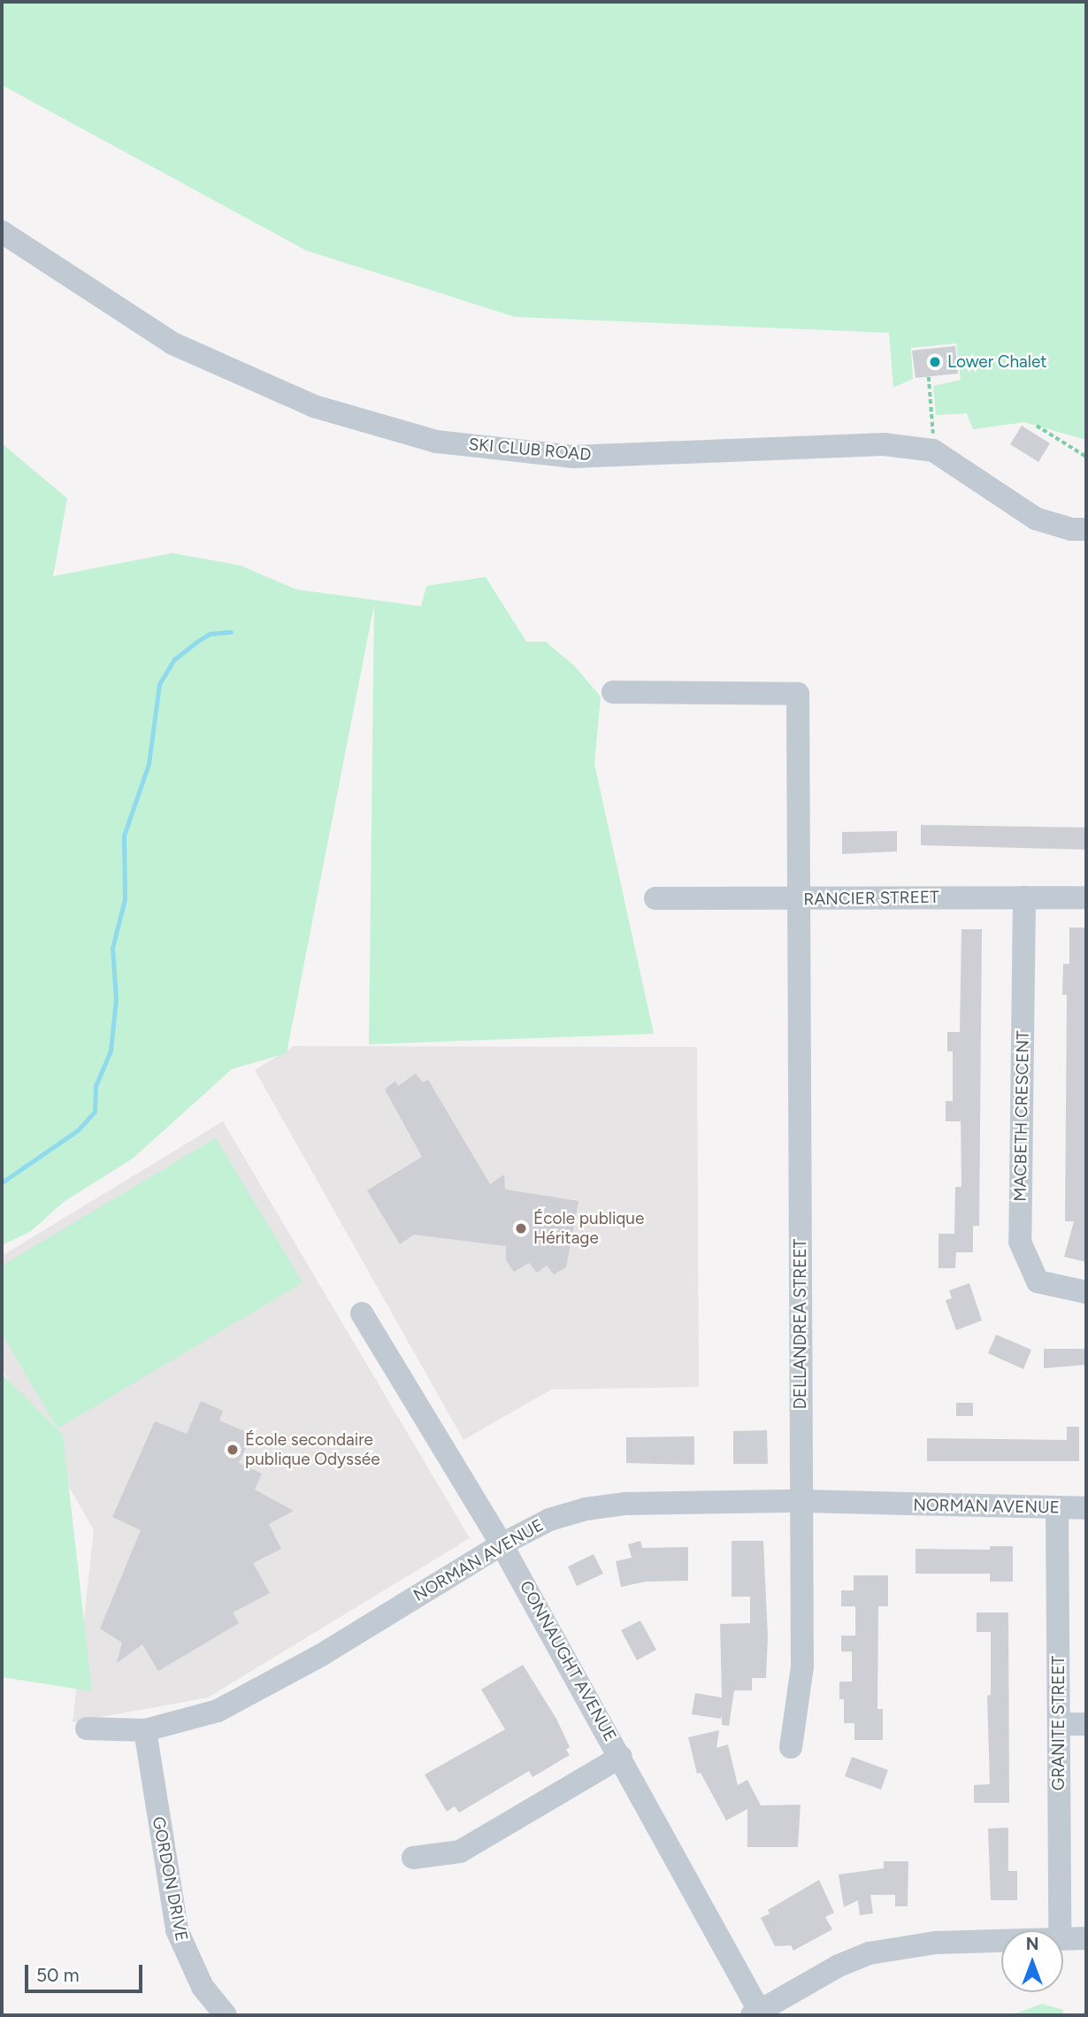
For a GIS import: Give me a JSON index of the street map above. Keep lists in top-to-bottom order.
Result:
{
  "streets": {
    "street": [
      "SKI CLUB ROAD",
      "RANCIER STREET",
      "MACBETH CRESCENT",
      "DELLANDREA STREET",
      "NORMAN AVENUE",
      "CONNAUGHT AVENUE",
      "GRANITE STREET",
      "GORDON DRIVE"
    ]
  },
  "crossings": [
    ["RANCIER STREET", "MACBETH CRESCENT"],
    ["RANCIER STREET", "DELLANDREA STREET"],
    ["DELLANDREA STREET", "NORMAN AVENUE"],
    ["NORMAN AVENUE", "CONNAUGHT AVENUE"],
    ["NORMAN AVENUE", "GRANITE STREET"],
    ["NORMAN AVENUE", "GORDON DRIVE"]
  ],
  "places": ["Lower Chalet", "École publique Héritage", "École secondaire publique Odyssée"],
  "scale_bar": "50 m",
  "north": "top"
}
